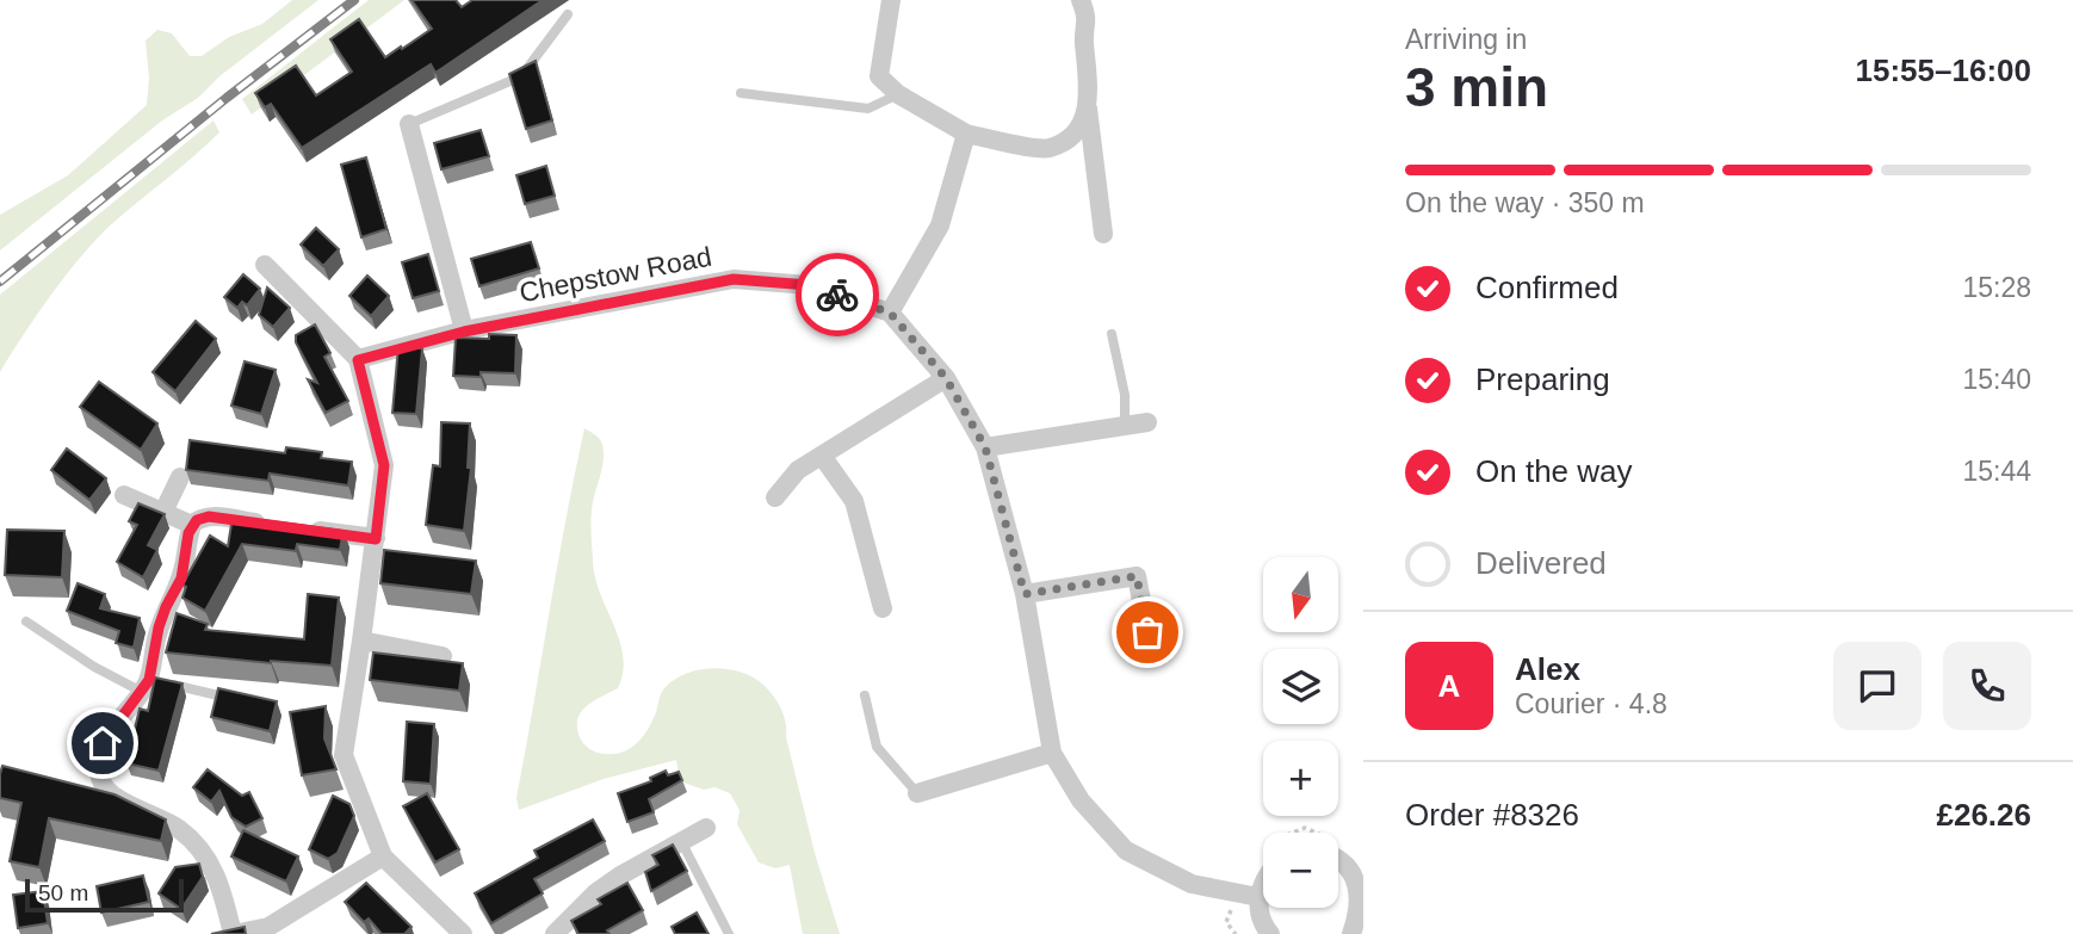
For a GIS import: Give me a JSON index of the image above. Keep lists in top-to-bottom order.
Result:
{
  "streets": {
    "street": ["Chepstow Road"]
  },
  "scale_bar": "50 m",
  "north": "bottom",
  "page": {
    "heading": ["3 min", "Arriving in", "15:55–16:00"],
    "panel": [
      "Alex",
      "Courier · 4.8",
      "Order #8326",
      "£26.26"
    ],
    "bar": "On the way · 350 m",
    "list": [
      ["Confirmed", "15:28"],
      ["Preparing", "15:40"],
      ["On the way", "15:44"],
      "Delivered"
    ],
    "map_buttons": ["+", "−"],
    "round": "A",
    "scale": "50 m"
  }
}
